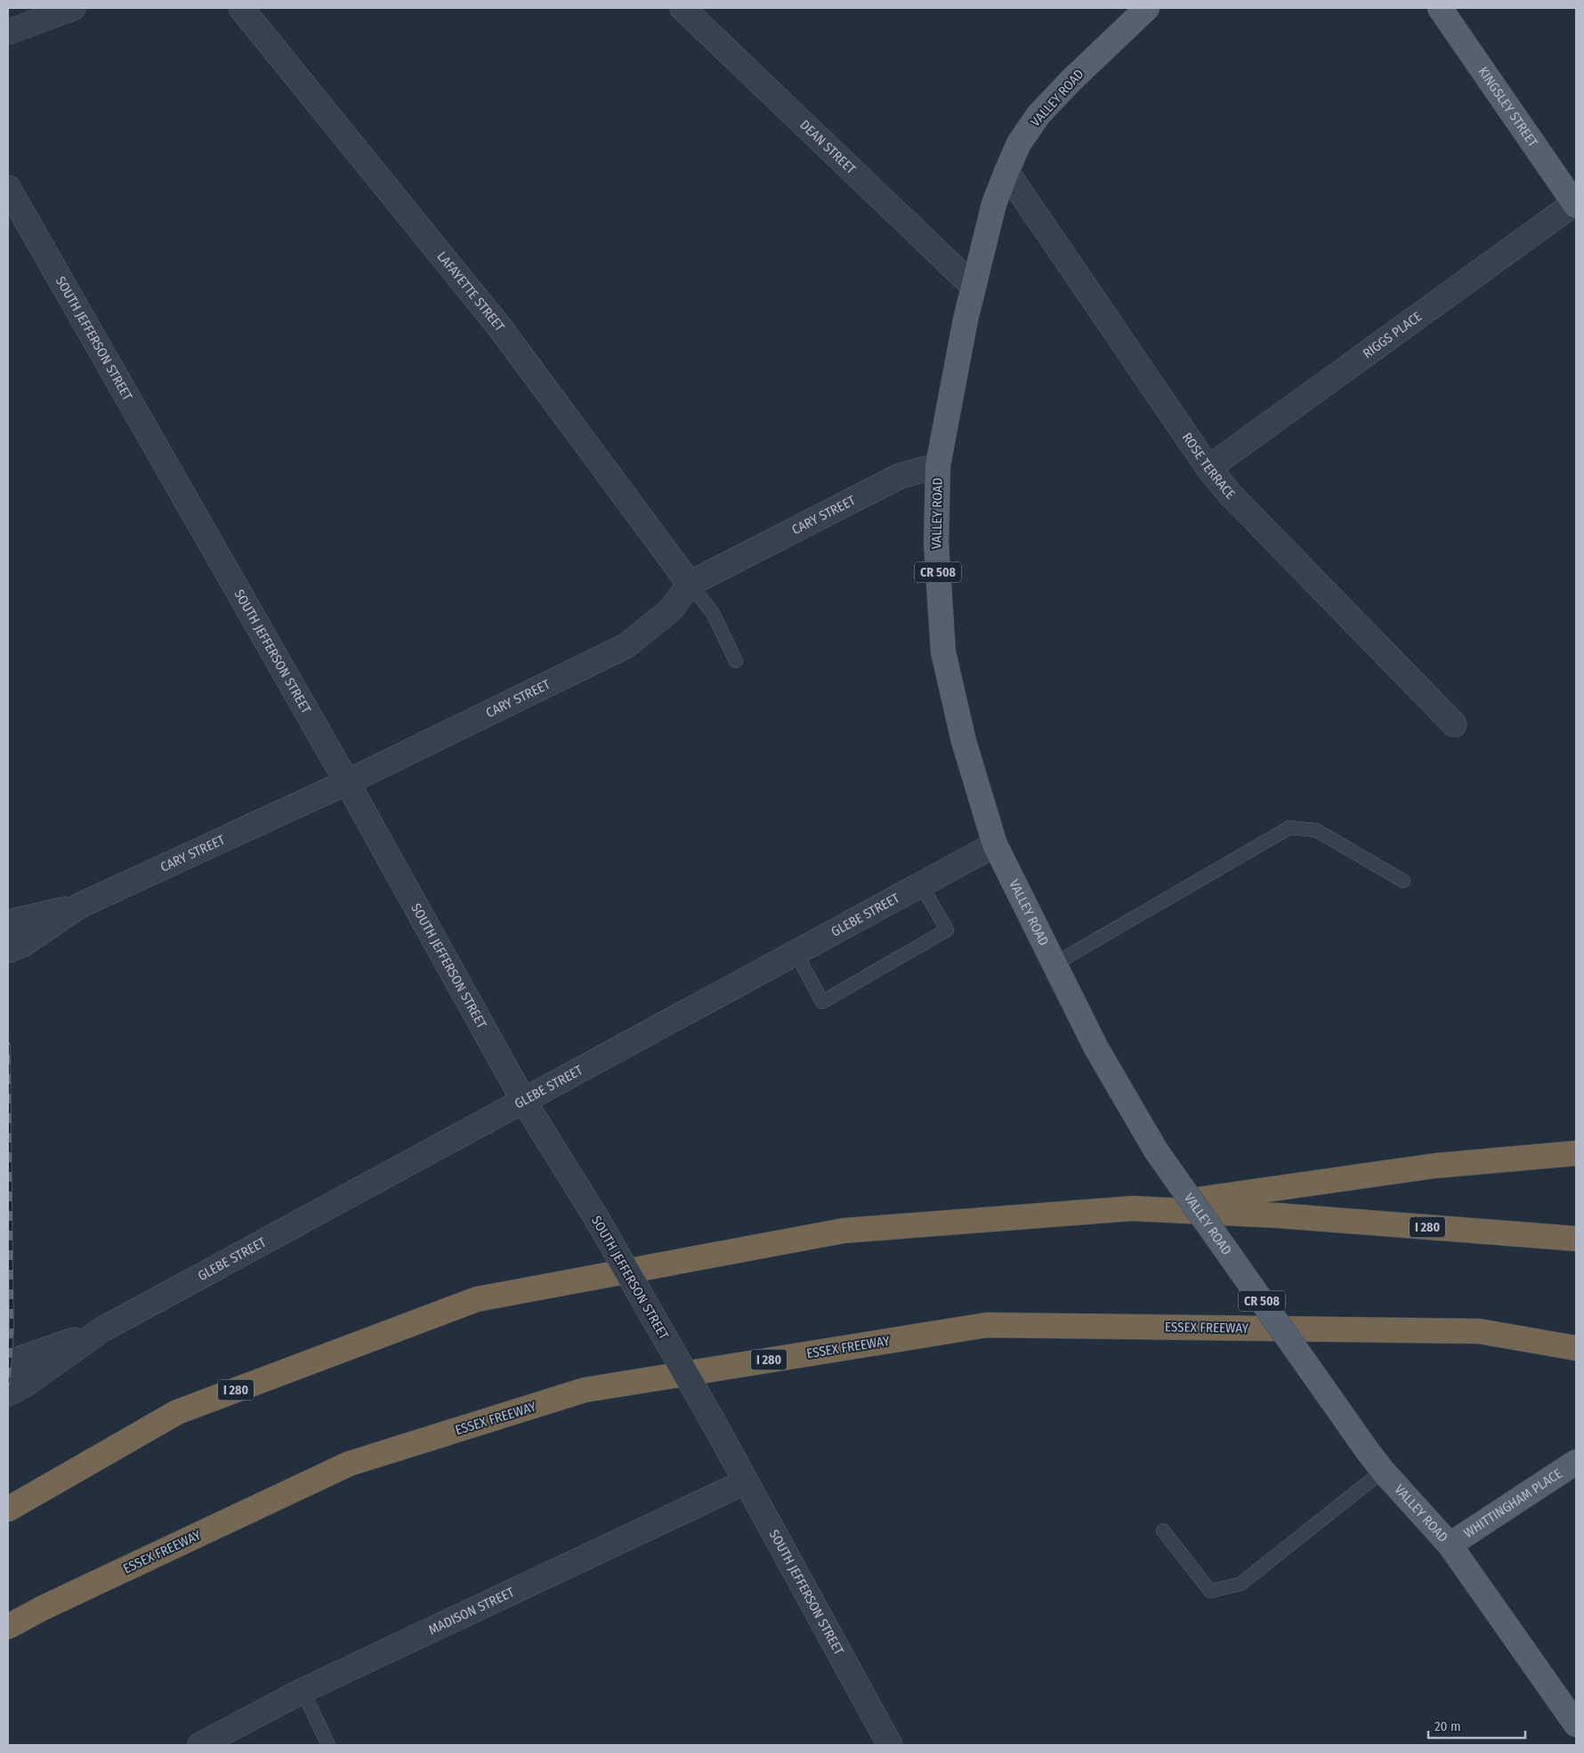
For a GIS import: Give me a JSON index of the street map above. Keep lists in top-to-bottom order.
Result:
{
  "streets": {
    "highway": ["I 280", "ESSEX FREEWAY"],
    "main road": [
      "VALLEY ROAD",
      "KINGSLEY STREET",
      "CR 508",
      "WHITTINGHAM PLACE"
    ],
    "street": [
      "DEAN STREET",
      "LAFAYETTE STREET",
      "RIGGS PLACE",
      "SOUTH JEFFERSON STREET",
      "ROSE TERRACE",
      "CARY STREET",
      "GLEBE STREET",
      "MADISON STREET"
    ]
  },
  "crossings": [
    ["VALLEY ROAD", "DEAN STREET"],
    ["VALLEY ROAD", "ROSE TERRACE"],
    ["VALLEY ROAD", "CARY STREET"],
    ["VALLEY ROAD", "GLEBE STREET"],
    ["VALLEY ROAD", "WHITTINGHAM PLACE"],
    ["KINGSLEY STREET", "RIGGS PLACE"],
    ["LAFAYETTE STREET", "CARY STREET"],
    ["RIGGS PLACE", "ROSE TERRACE"],
    ["SOUTH JEFFERSON STREET", "CARY STREET"],
    ["SOUTH JEFFERSON STREET", "GLEBE STREET"],
    ["SOUTH JEFFERSON STREET", "MADISON STREET"]
  ],
  "scale_bar": "20 m"
}
